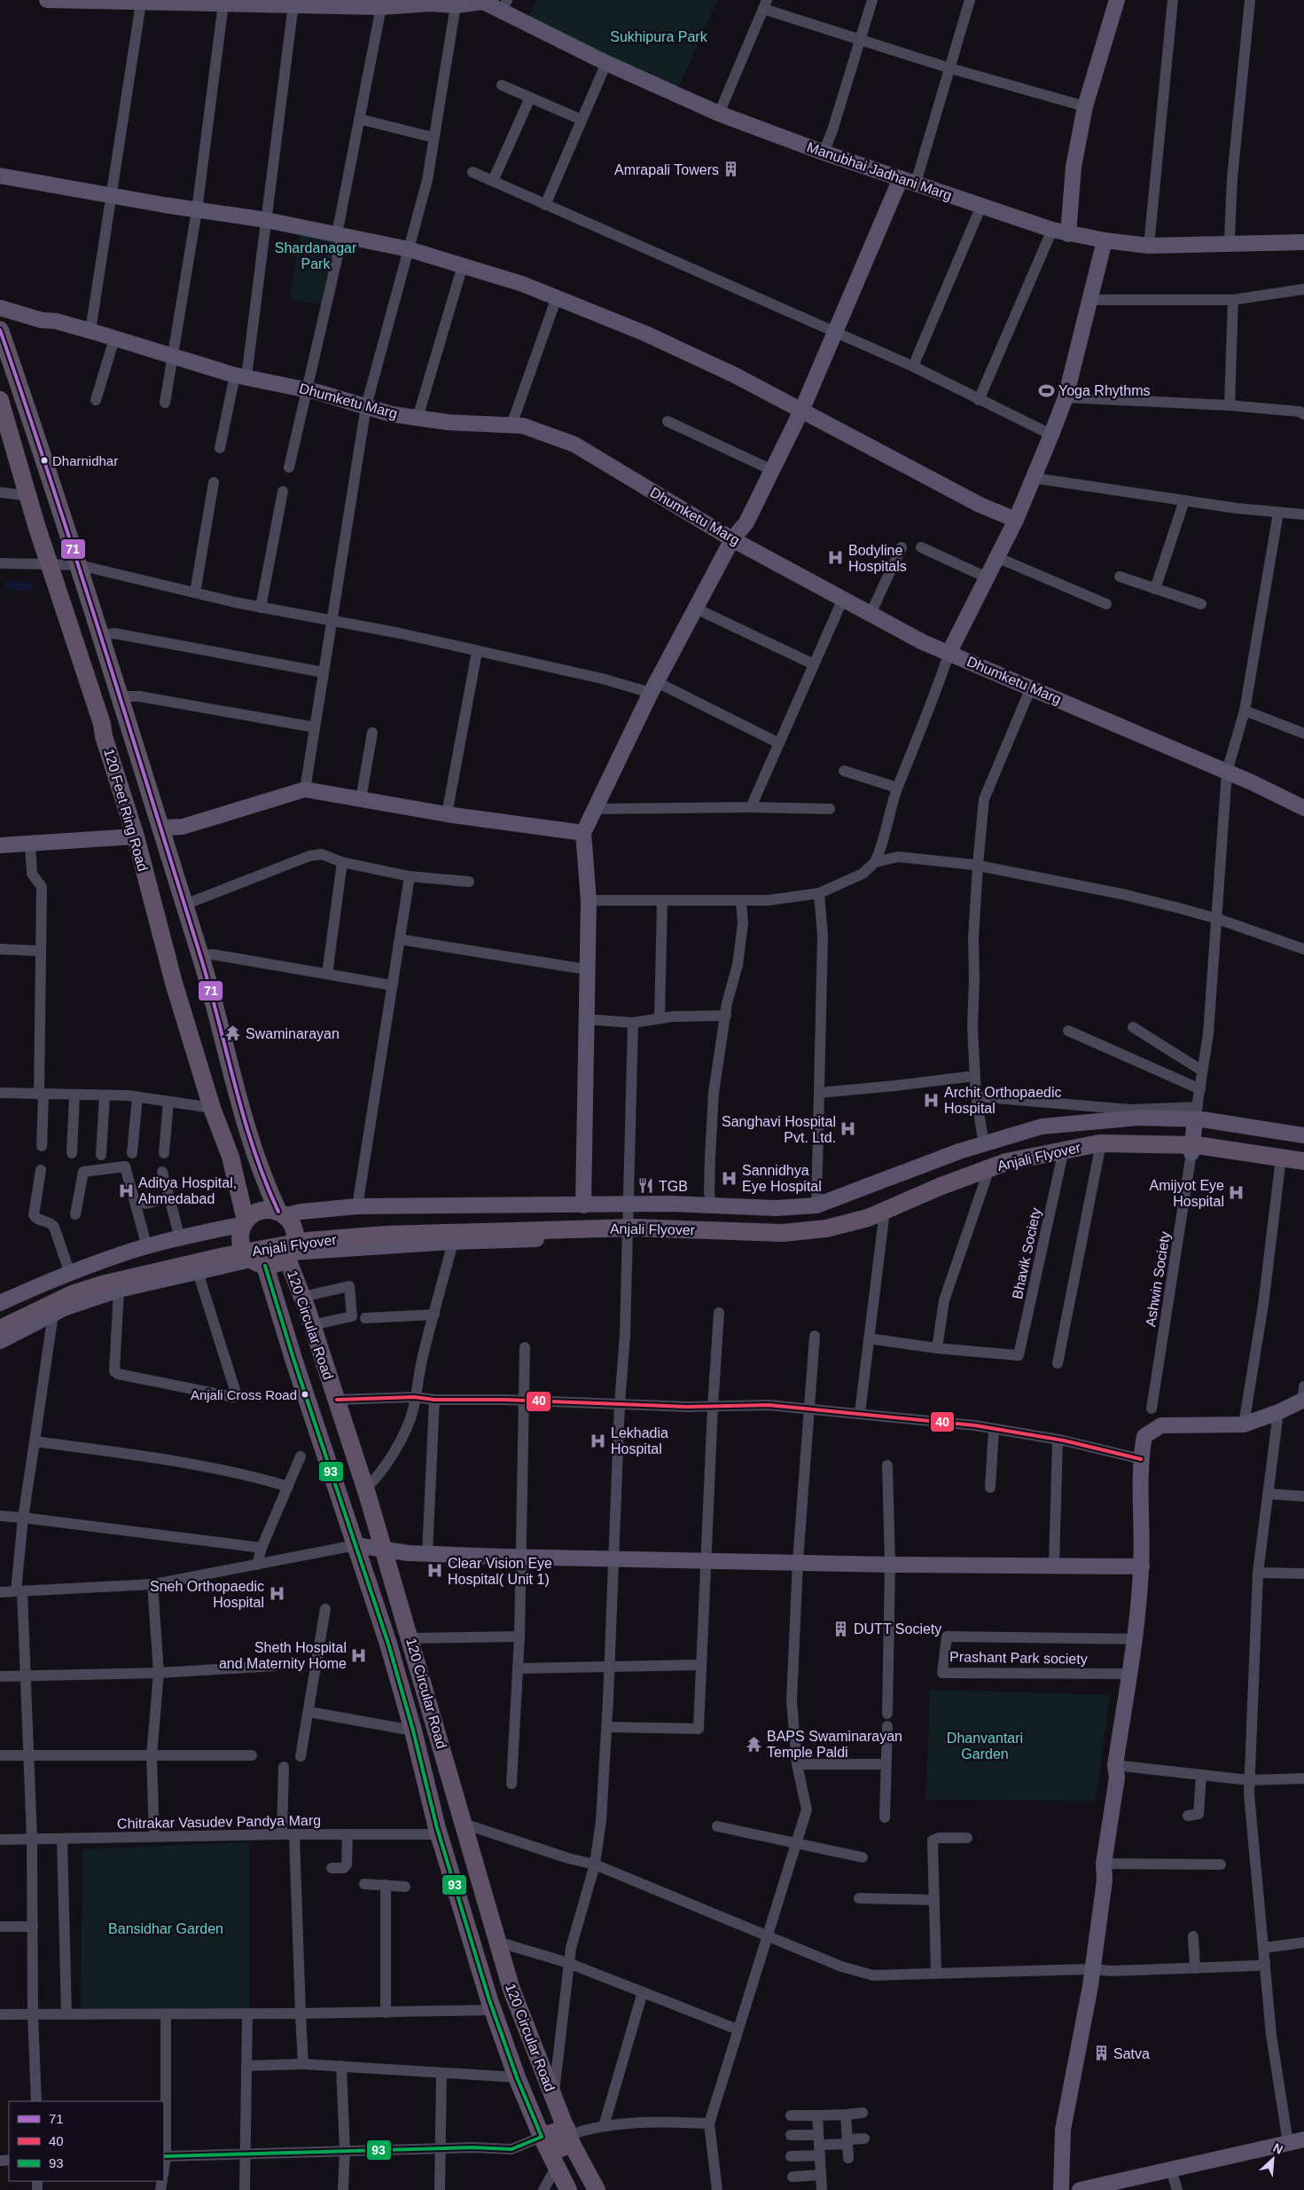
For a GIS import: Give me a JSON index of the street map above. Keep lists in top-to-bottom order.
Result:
{
  "streets": {
    "main road": ["120 Feet Ring Road", "Anjali Flyover", "120 Circular Road"],
    "street": [
      "Manubhai Jadhani Marg",
      "Dhumketu Marg",
      "Bhavik Society",
      "Ashwin Society",
      "Prashant Park society",
      "Chitrakar Vasudev Pandya Marg"
    ]
  },
  "crossings": [
    ["120 Feet Ring Road", "120 Circular Road"],
    ["120 Circular Road", "Chitrakar Vasudev Pandya Marg"]
  ],
  "parks": [
    "Sukhipura Park",
    "Shardanagar Park",
    "Dhanvantari Garden",
    "Bansidhar Garden"
  ],
  "places": {
    "building": ["Amrapali Towers", "DUTT Society", "Satva"],
    "sports": ["Yoga Rhythms"],
    "other": ["Dharnidhar", "Anjali Cross Road"],
    "hospital": [
      "Bodyline Hospitals",
      "Archit Orthopaedic Hospital",
      "Sanghavi Hospital Pvt. Ltd.",
      "Sannidhya Eye Hospital",
      "Aditya Hospital, Ahmedabad",
      "Amijyot Eye Hospital",
      "Lekhadia Hospital",
      "Clear Vision Eye Hospital( Unit 1)",
      "Sneh Orthopaedic Hospital",
      "Sheth Hospital and Maternity Home"
    ],
    "temple": ["Swaminarayan", "BAPS Swaminarayan Temple Paldi"],
    "restaurant": ["TGB"]
  },
  "lines": ["transit line 71", "transit line 93", "transit line 40"],
  "legend": ["71", "40", "93"],
  "north": "top right"
}
